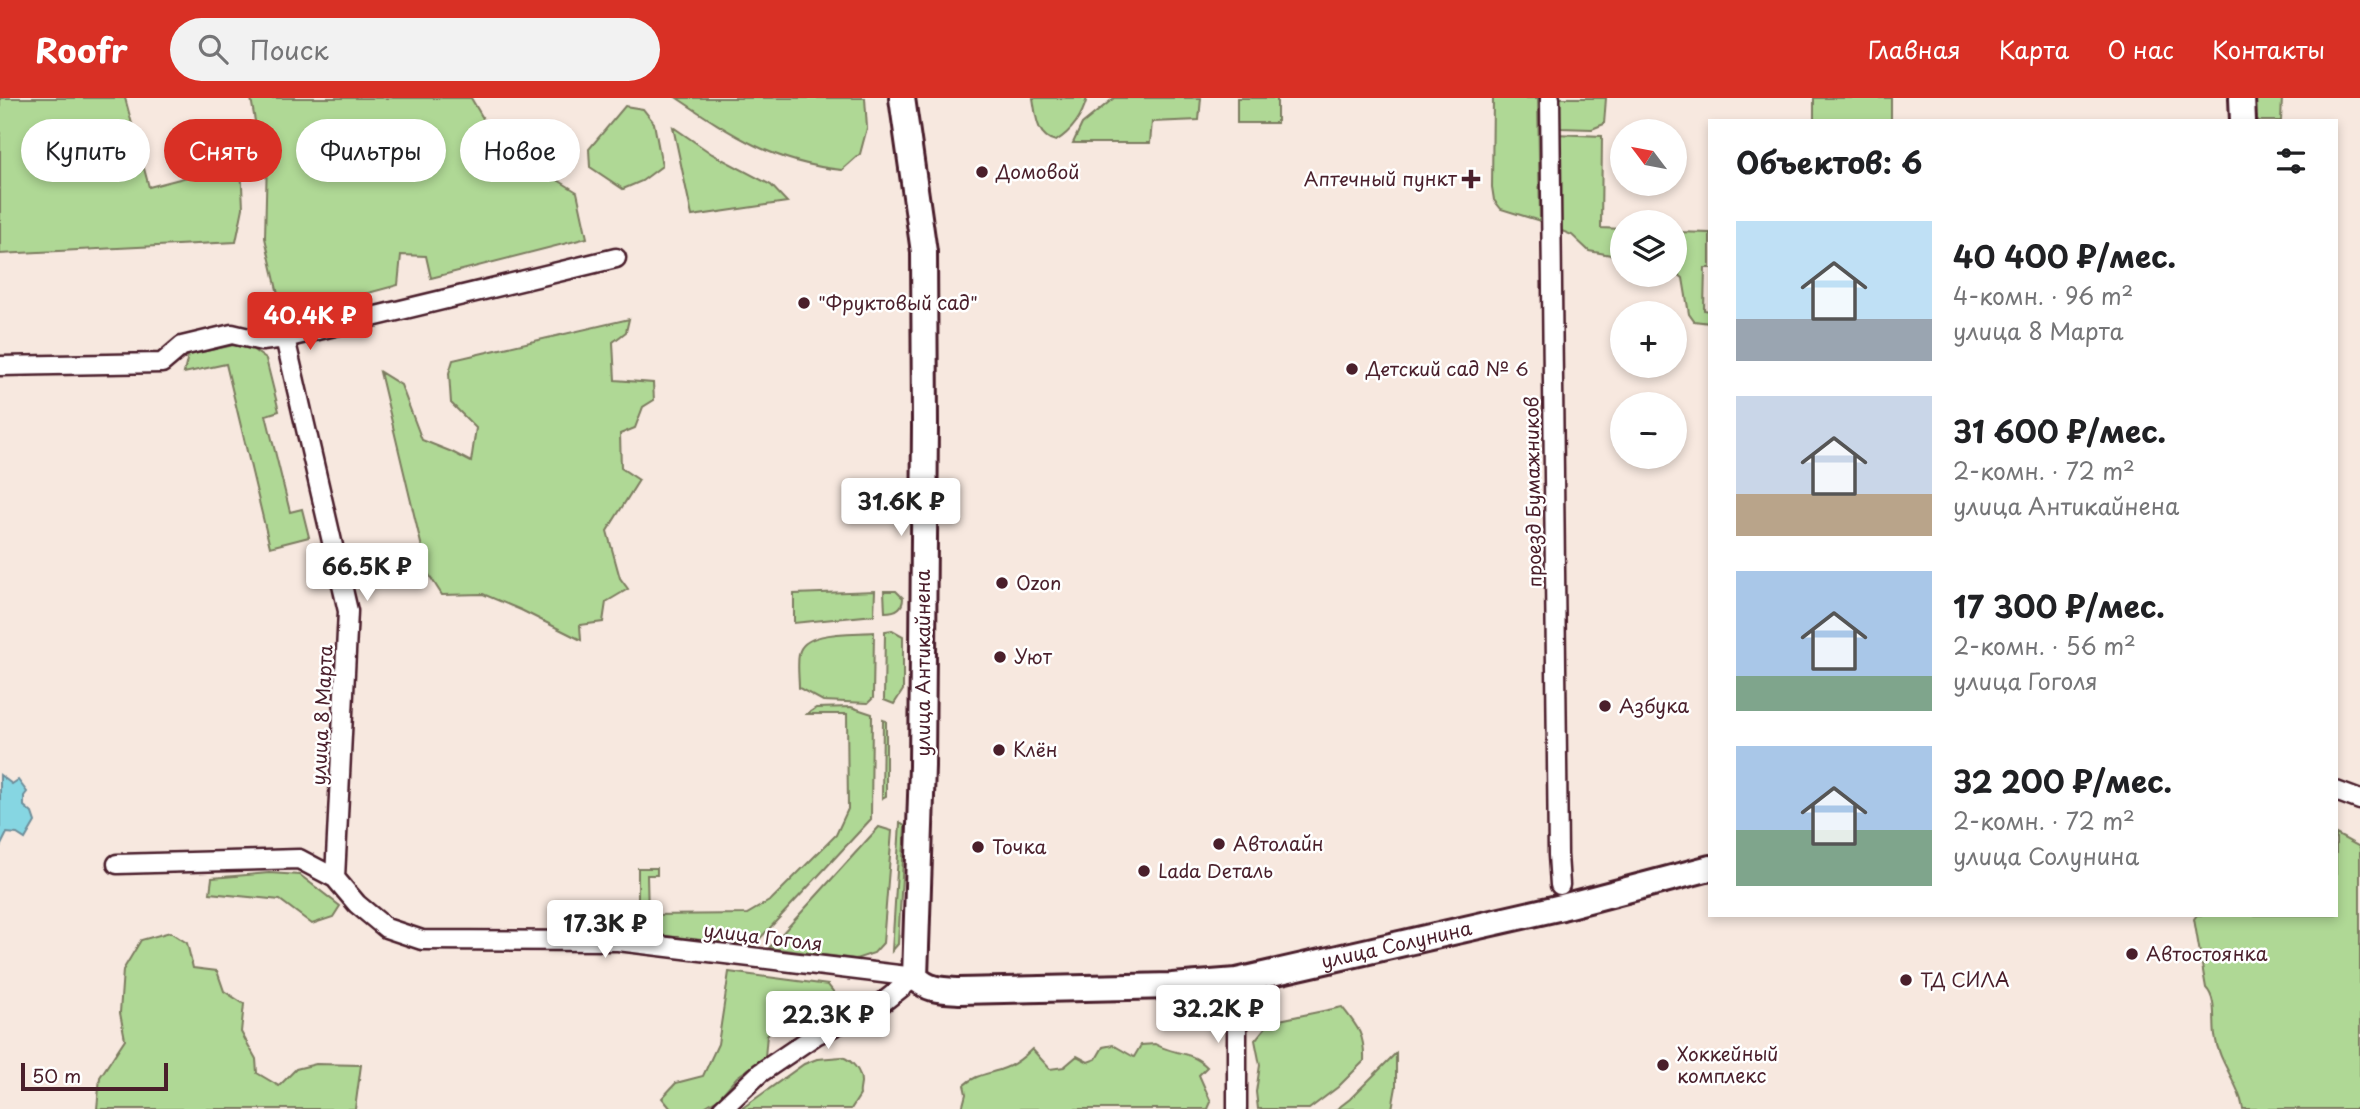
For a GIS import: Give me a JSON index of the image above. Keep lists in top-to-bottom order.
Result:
{
  "streets": {
    "street": [
      "проезд Бумажников",
      "улица Антикайнена",
      "улица 8 Марта",
      "улица Гоголя",
      "улица Солунина"
    ]
  },
  "crossings": [
    ["улица Антикайнена", "улица Гоголя"],
    ["улица Антикайнена", "улица Солунина"],
    ["улица 8 Марта", "улица Гоголя"],
    ["улица Гоголя", "улица Солунина"]
  ],
  "places": {
    "other": [
      "Домовой",
      "\"Фруктовый сад\"",
      "Детский сад № 6",
      "Ozon",
      "Уют",
      "Азбука",
      "Клён",
      "Автолайн",
      "Точка",
      "Lada Dеталь",
      "Автостоянка",
      "ТД СИЛА",
      "Хоккейный комплекс"
    ],
    "health": ["Аптечный пункт"]
  },
  "scale_bar": "50 m",
  "north": "top left",
  "page": {
    "header": "Roofr",
    "search": "Поиск",
    "nav": [
      "Главная",
      "Карта",
      "О нас",
      "Контакты"
    ],
    "map_buttons": ["+", "−"],
    "chip": [
      "Купить",
      "Снять",
      "Фильтры",
      "Новое"
    ],
    "heading": "Объектов: 6",
    "list": [
      {
        "name": "40 400 ₽/мес.",
        "note": "4-комн. · 96 m² · улица 8 Марта"
      },
      {
        "name": "31 600 ₽/мес.",
        "note": "2-комн. · 72 m² · улица Антикайнена"
      },
      {
        "name": "17 300 ₽/мес.",
        "note": "2-комн. · 56 m² · улица Гоголя"
      },
      {
        "name": "32 200 ₽/мес.",
        "note": "2-комн. · 72 m² · улица Солунина"
      }
    ],
    "price": [
      "40.4K ₽",
      "31.6K ₽",
      "66.5K ₽",
      "17.3K ₽",
      "32.2K ₽",
      "22.3K ₽"
    ],
    "scale": "50 m"
  }
}
